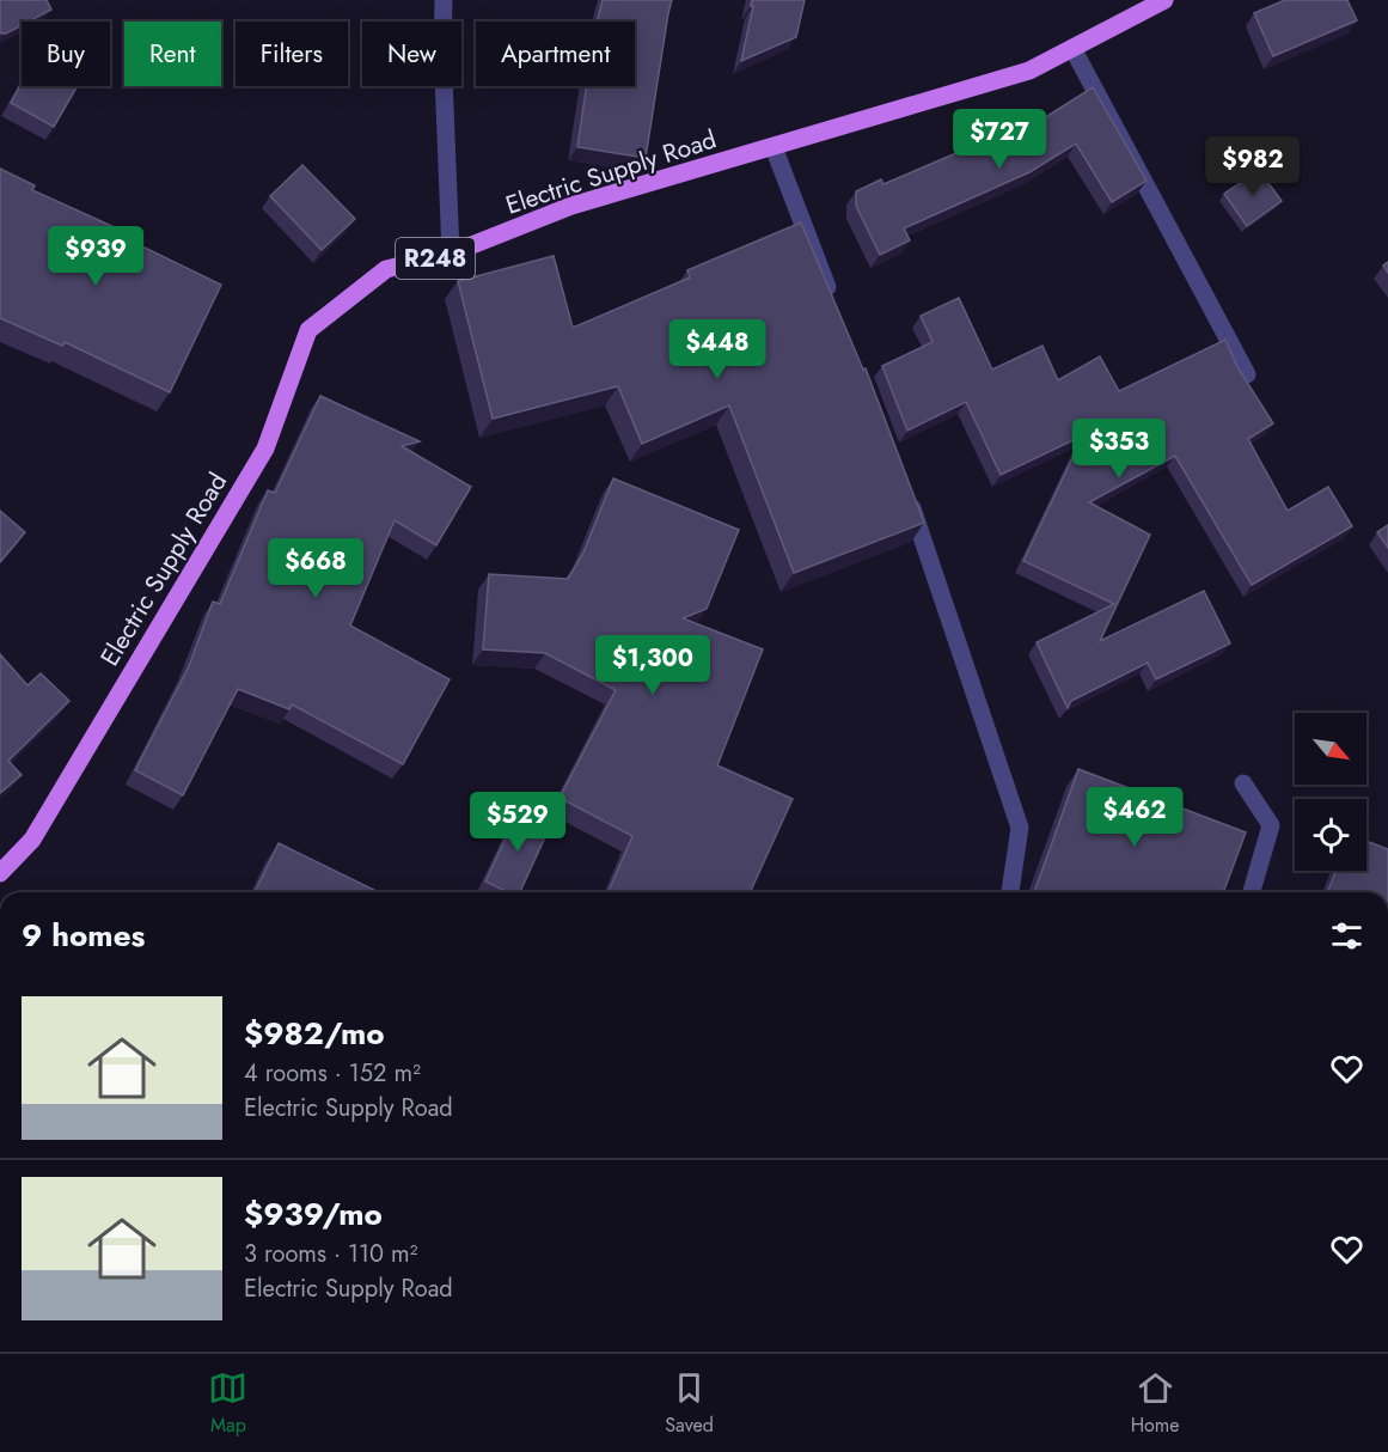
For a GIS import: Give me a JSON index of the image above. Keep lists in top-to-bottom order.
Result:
{
  "streets": {
    "main road": ["Electric Supply Road", "R248"]
  },
  "north": "bottom right",
  "page": {
    "chip": [
      "Buy",
      "Rent",
      "Filters",
      "New",
      "Apartment"
    ],
    "price": [
      "$727",
      "$982",
      "$939",
      "$448",
      "$353",
      "$668",
      "$1,300",
      "$462",
      "$529"
    ],
    "heading": "9 homes",
    "list": [
      {
        "name": "$982/mo",
        "note": "4 rooms · 152 m² · Electric Supply Road"
      },
      {
        "name": "$939/mo",
        "note": "3 rooms · 110 m² · Electric Supply Road"
      }
    ],
    "tabs": ["Map", "Saved", "Home"]
  }
}
